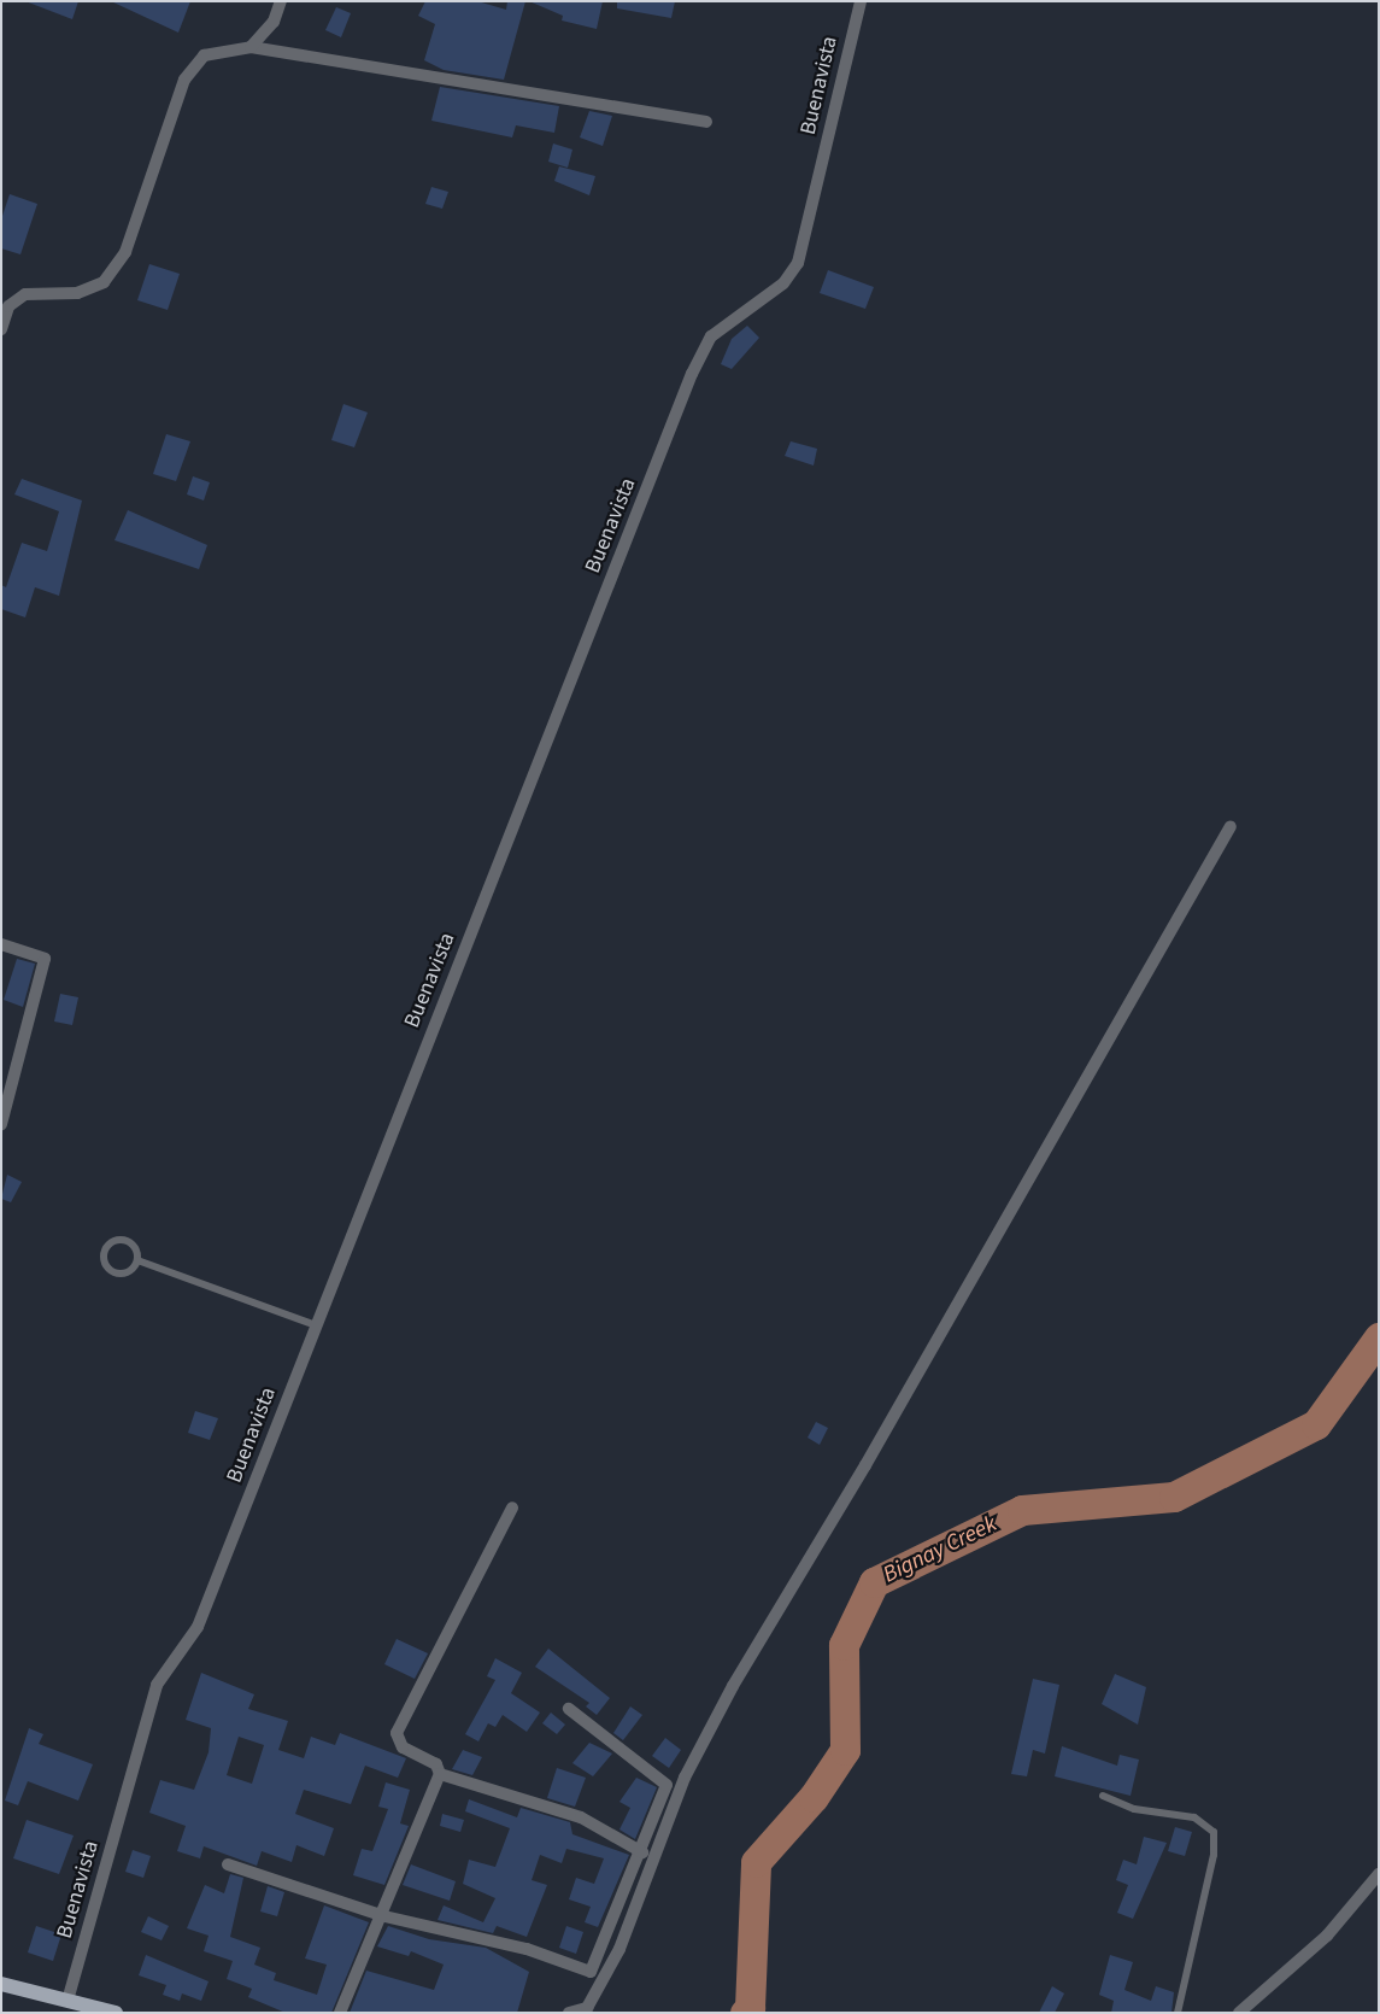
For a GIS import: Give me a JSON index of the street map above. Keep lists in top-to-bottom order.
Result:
{
  "streets": {
    "street": ["Buenavista"]
  },
  "water": ["Bignay Creek"]
}
